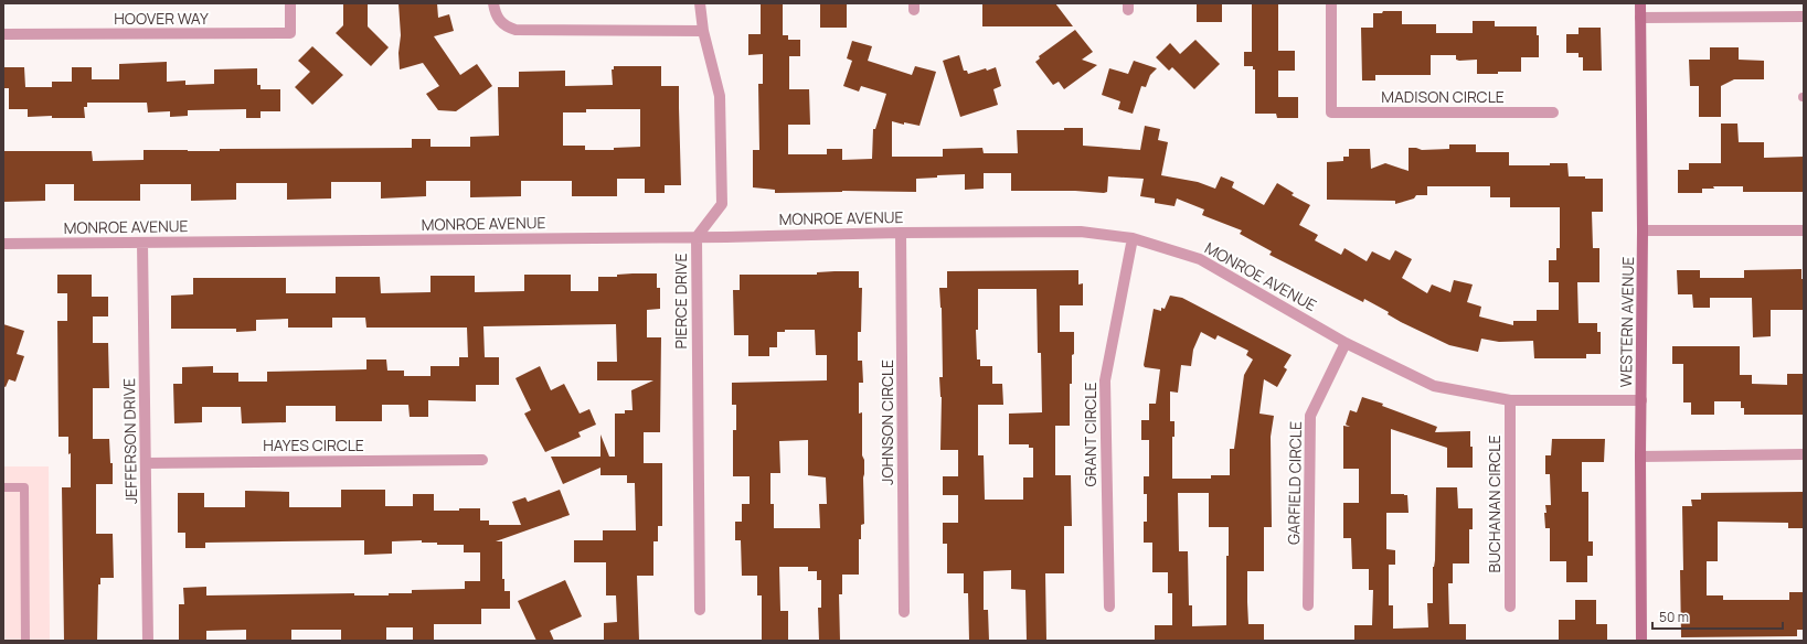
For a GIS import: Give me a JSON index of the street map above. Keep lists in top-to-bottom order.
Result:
{
  "streets": {
    "main road": ["WESTERN AVENUE"],
    "street": [
      "HOOVER WAY",
      "MADISON CIRCLE",
      "MONROE AVENUE",
      "PIERCE DRIVE",
      "JOHNSON CIRCLE",
      "GRANT CIRCLE",
      "JEFFERSON DRIVE",
      "HAYES CIRCLE",
      "GARFIELD CIRCLE",
      "BUCHANAN CIRCLE"
    ]
  },
  "crossings": [
    ["MONROE AVENUE", "PIERCE DRIVE"],
    ["MONROE AVENUE", "WESTERN AVENUE"],
    ["MONROE AVENUE", "JOHNSON CIRCLE"],
    ["MONROE AVENUE", "GRANT CIRCLE"],
    ["MONROE AVENUE", "JEFFERSON DRIVE"],
    ["MONROE AVENUE", "GARFIELD CIRCLE"],
    ["MONROE AVENUE", "BUCHANAN CIRCLE"],
    ["JEFFERSON DRIVE", "HAYES CIRCLE"]
  ],
  "scale_bar": "50 m"
}
